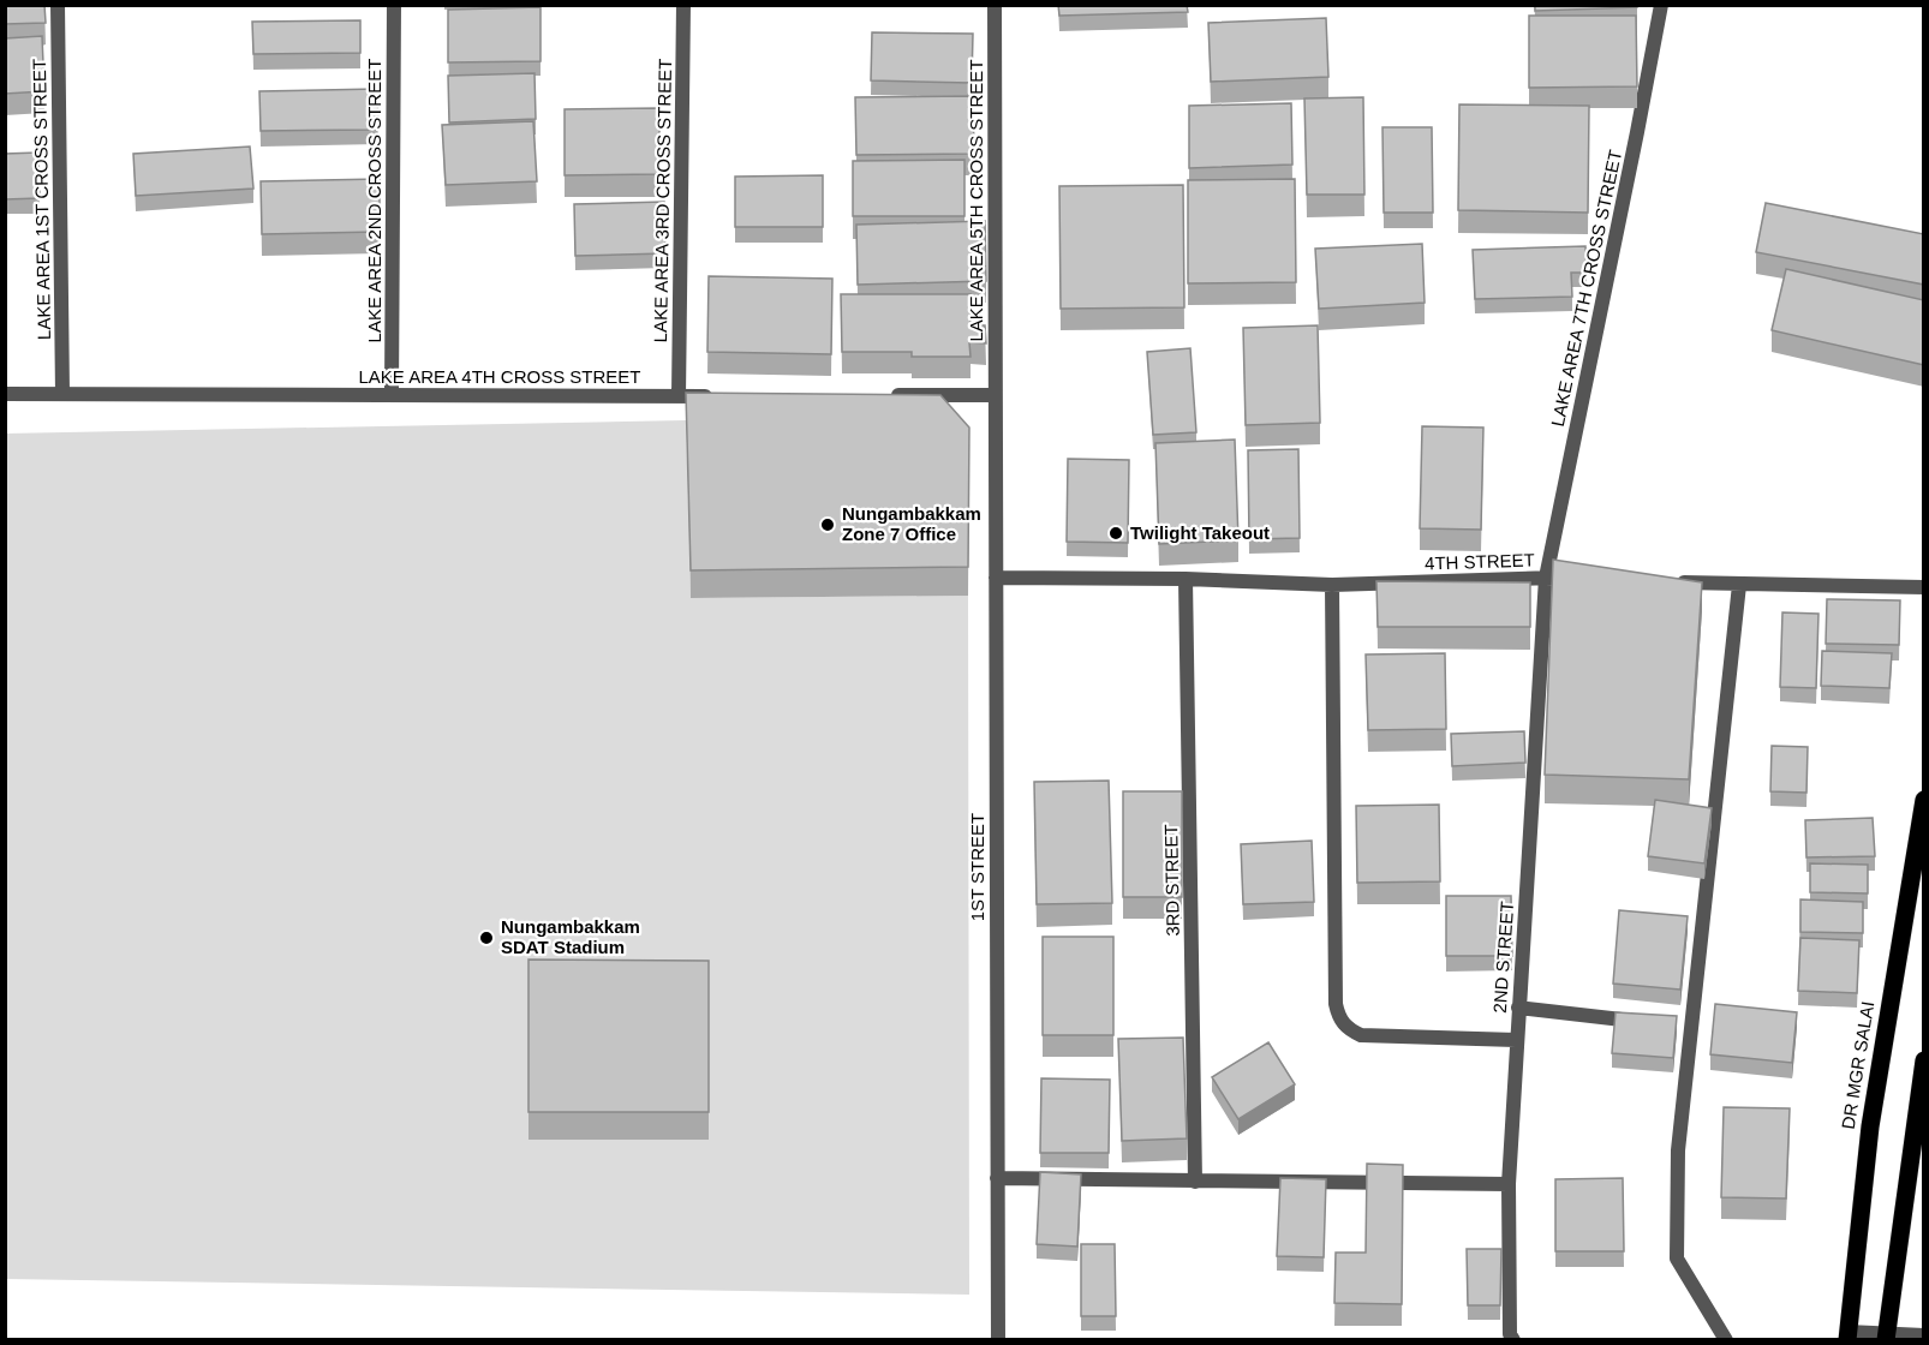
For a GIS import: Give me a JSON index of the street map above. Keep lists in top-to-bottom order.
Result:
{
  "streets": {
    "main road": ["DR MGR SALAI"],
    "street": [
      "LAKE AREA 1ST CROSS STREET",
      "LAKE AREA 2ND CROSS STREET",
      "LAKE AREA 3RD CROSS STREET",
      "LAKE AREA 5TH CROSS STREET",
      "LAKE AREA 7TH CROSS STREET",
      "LAKE AREA 4TH CROSS STREET",
      "4TH STREET",
      "1ST STREET",
      "3RD STREET",
      "2ND STREET"
    ]
  },
  "crossings": [
    ["LAKE AREA 1ST CROSS STREET", "LAKE AREA 4TH CROSS STREET"],
    ["LAKE AREA 2ND CROSS STREET", "LAKE AREA 4TH CROSS STREET"],
    ["LAKE AREA 3RD CROSS STREET", "LAKE AREA 4TH CROSS STREET"],
    ["LAKE AREA 5TH CROSS STREET", "1ST STREET"],
    ["LAKE AREA 7TH CROSS STREET", "4TH STREET"],
    ["LAKE AREA 7TH CROSS STREET", "2ND STREET"],
    ["4TH STREET", "1ST STREET"],
    ["4TH STREET", "3RD STREET"],
    ["4TH STREET", "2ND STREET"]
  ],
  "places": ["Nungambakkam Zone 7 Office", "Twilight Takeout", "Nungambakkam SDAT Stadium"]
}
